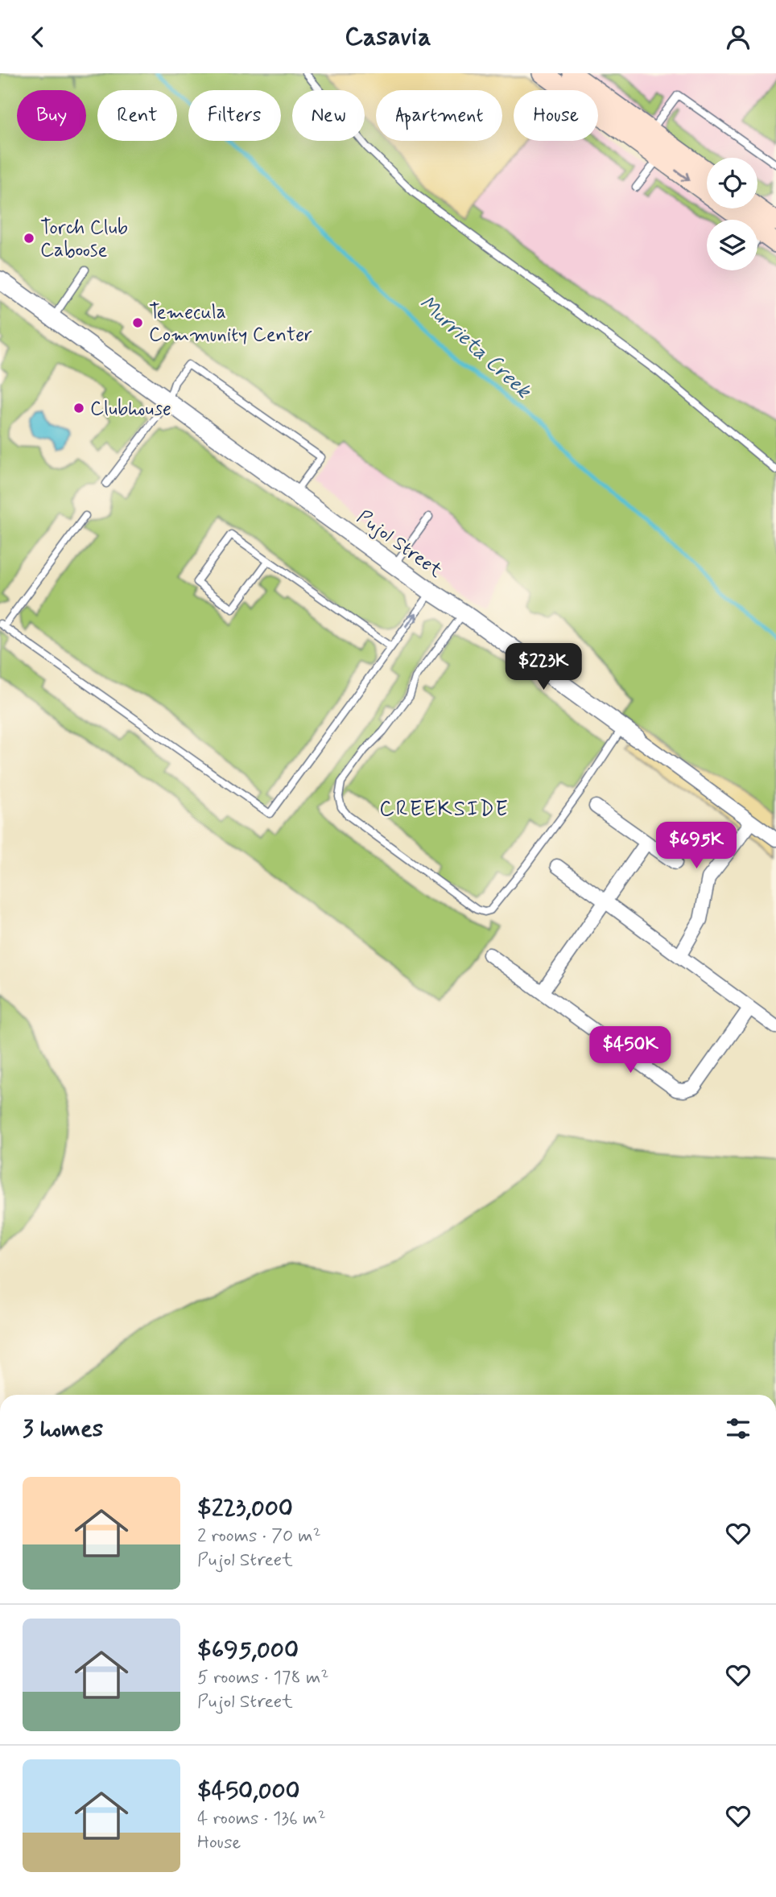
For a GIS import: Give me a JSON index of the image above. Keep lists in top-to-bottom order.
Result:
{
  "streets": {
    "street": ["Pujol Street"]
  },
  "districts": ["CREEKSIDE"],
  "water": ["Murrieta Creek"],
  "places": ["Torch Club Caboose", "Temecula Community Center", "Clubhouse"],
  "page": {
    "header": "Casavia",
    "chip": [
      "Buy",
      "Rent",
      "Filters",
      "New",
      "Apartment",
      "House"
    ],
    "price": ["$223K", "$695K", "$450K"],
    "heading": "3 homes",
    "list": [
      {
        "name": "$223,000",
        "note": "2 rooms · 70 m² · Pujol Street"
      },
      {
        "name": "$695,000",
        "note": "5 rooms · 178 m² · Pujol Street"
      },
      {
        "name": "$450,000",
        "note": "4 rooms · 136 m² · House"
      }
    ]
  }
}
